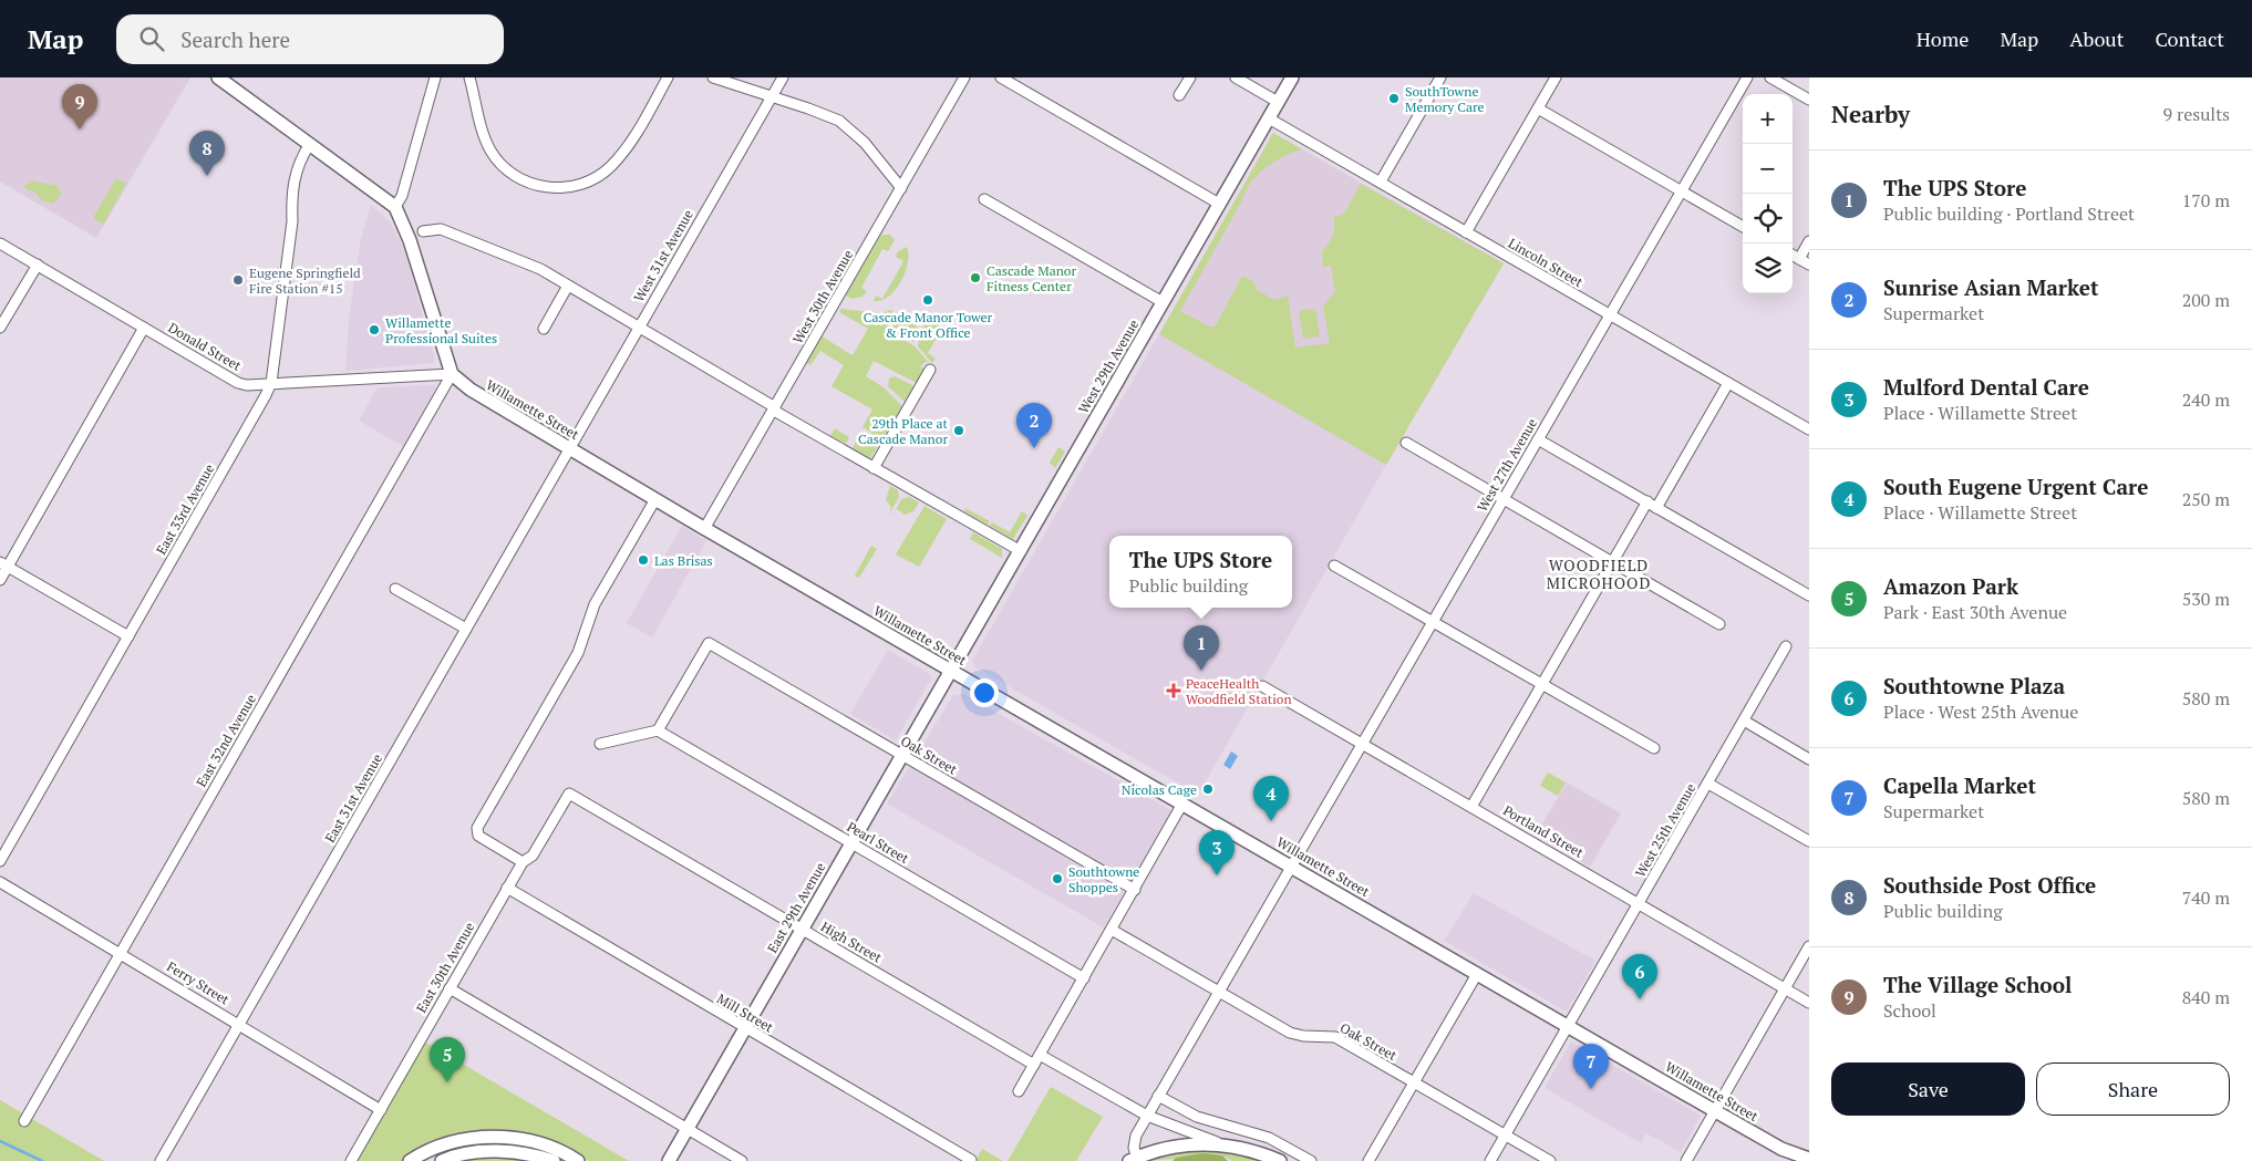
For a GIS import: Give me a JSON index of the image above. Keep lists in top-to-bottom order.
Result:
{
  "streets": {
    "main road": ["West 29th Avenue", "Willamette Street", "East 29th Avenue"],
    "street": [
      "West 31st Avenue",
      "Lincoln Street",
      "West 30th Avenue",
      "Donald Street",
      "West 27th Avenue",
      "East 33rd Avenue",
      "East 32nd Avenue",
      "Oak Street",
      "East 31st Avenue",
      "West 25th Avenue",
      "Portland Street",
      "Pearl Street",
      "High Street",
      "East 30th Avenue",
      "Ferry Street",
      "Mill Street"
    ]
  },
  "crossings": [
    ["West 31st Avenue", "Willamette Street"],
    ["West 31st Avenue", "East 31st Avenue"],
    ["Lincoln Street", "West 29th Avenue"],
    ["Lincoln Street", "West 27th Avenue"],
    ["West 30th Avenue", "Willamette Street"],
    ["Donald Street", "Willamette Street"],
    ["Donald Street", "East 33rd Avenue"],
    ["Donald Street", "East 32nd Avenue"],
    ["West 29th Avenue", "Willamette Street"],
    ["West 29th Avenue", "East 29th Avenue"],
    ["Willamette Street", "West 27th Avenue"],
    ["Willamette Street", "East 32nd Avenue"],
    ["Willamette Street", "East 31st Avenue"],
    ["Willamette Street", "West 25th Avenue"],
    ["Willamette Street", "East 29th Avenue"],
    ["West 27th Avenue", "Oak Street"],
    ["West 27th Avenue", "Portland Street"],
    ["East 32nd Avenue", "Ferry Street"],
    ["Oak Street", "West 25th Avenue"],
    ["Oak Street", "Pearl Street"],
    ["Oak Street", "East 29th Avenue"],
    ["East 31st Avenue", "Ferry Street"],
    ["West 25th Avenue", "Portland Street"],
    ["Pearl Street", "East 29th Avenue"],
    ["East 29th Avenue", "High Street"],
    ["East 29th Avenue", "Mill Street"],
    ["High Street", "East 30th Avenue"],
    ["East 30th Avenue", "Ferry Street"],
    ["East 30th Avenue", "Mill Street"]
  ],
  "districts": ["WOODFIELD MICROHOOD"],
  "places": {
    "other": [
      "SouthTowne Memory Care",
      "Cascade Manor Fitness Center",
      "Eugene Springfield Fire Station #15",
      "Cascade Manor Tower & Front Office",
      "Willamette Professional Suites",
      "29th Place at Cascade Manor",
      "Las Brisas",
      "Nicolas Cage",
      "Southtowne Shoppes"
    ],
    "health": ["PeaceHealth Woodfield Station"]
  },
  "page": {
    "header": "Map",
    "search": "Search here",
    "nav": [
      "Home",
      "Map",
      "About",
      "Contact"
    ],
    "heading": ["Nearby", "9 results"],
    "pins": [
      "9",
      "8",
      "2",
      "1",
      "4",
      "3",
      "6",
      "5",
      "7"
    ],
    "map_buttons": ["+", "−"],
    "list": [
      {
        "mark": "1",
        "name": "The UPS Store",
        "note": "Public building · Portland Street",
        "value": "170 m"
      },
      {
        "mark": "2",
        "name": "Sunrise Asian Market",
        "note": "Supermarket",
        "value": "200 m"
      },
      {
        "mark": "3",
        "name": "Mulford Dental Care",
        "note": "Place · Willamette Street",
        "value": "240 m"
      },
      {
        "mark": "4",
        "name": "South Eugene Urgent Care",
        "note": "Place · Willamette Street",
        "value": "250 m"
      },
      {
        "mark": "5",
        "name": "Amazon Park",
        "note": "Park · East 30th Avenue",
        "value": "530 m"
      },
      {
        "mark": "6",
        "name": "Southtowne Plaza",
        "note": "Place · West 25th Avenue",
        "value": "580 m"
      },
      {
        "mark": "7",
        "name": "Capella Market",
        "note": "Supermarket",
        "value": "580 m"
      },
      {
        "mark": "8",
        "name": "Southside Post Office",
        "note": "Public building",
        "value": "740 m"
      },
      {
        "mark": "9",
        "name": "The Village School",
        "note": "School",
        "value": "840 m"
      }
    ],
    "popup": ["The UPS Store", "Public building"],
    "buttons": ["Save", "Share"]
  }
}
